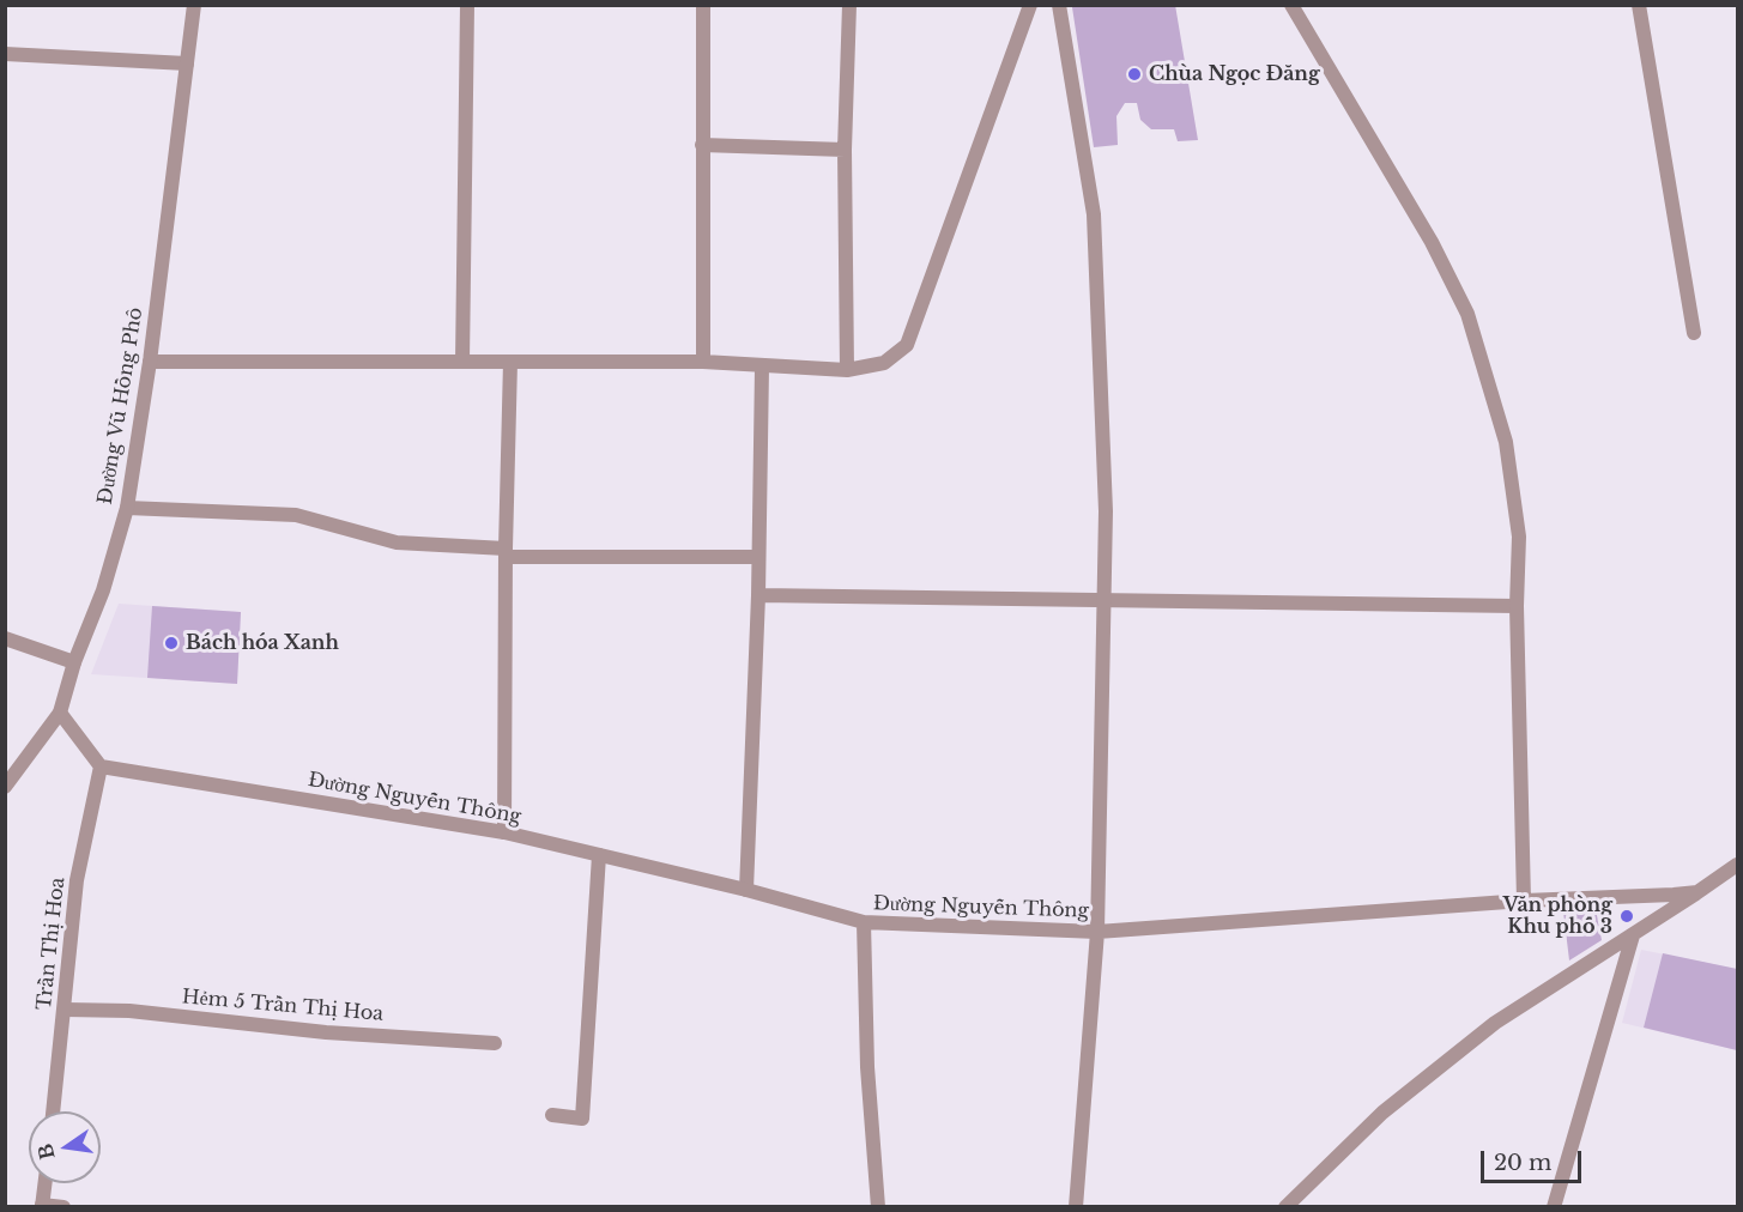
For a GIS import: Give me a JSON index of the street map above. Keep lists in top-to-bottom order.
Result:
{
  "streets": {
    "street": [
      "Đường Vũ Hồng Phô",
      "Đường Nguyễn Thông",
      "Trần Thị Hoa",
      "Hẻm 5 Trần Thị Hoa"
    ]
  },
  "crossings": [
    ["Đường Nguyễn Thông", "Trần Thị Hoa"],
    ["Trần Thị Hoa", "Hẻm 5 Trần Thị Hoa"]
  ],
  "places": ["Chùa Ngọc Đăng", "Bách hóa Xanh", "Văn phòng Khu phố 3"],
  "scale_bar": "20 m",
  "north": "left"
}
